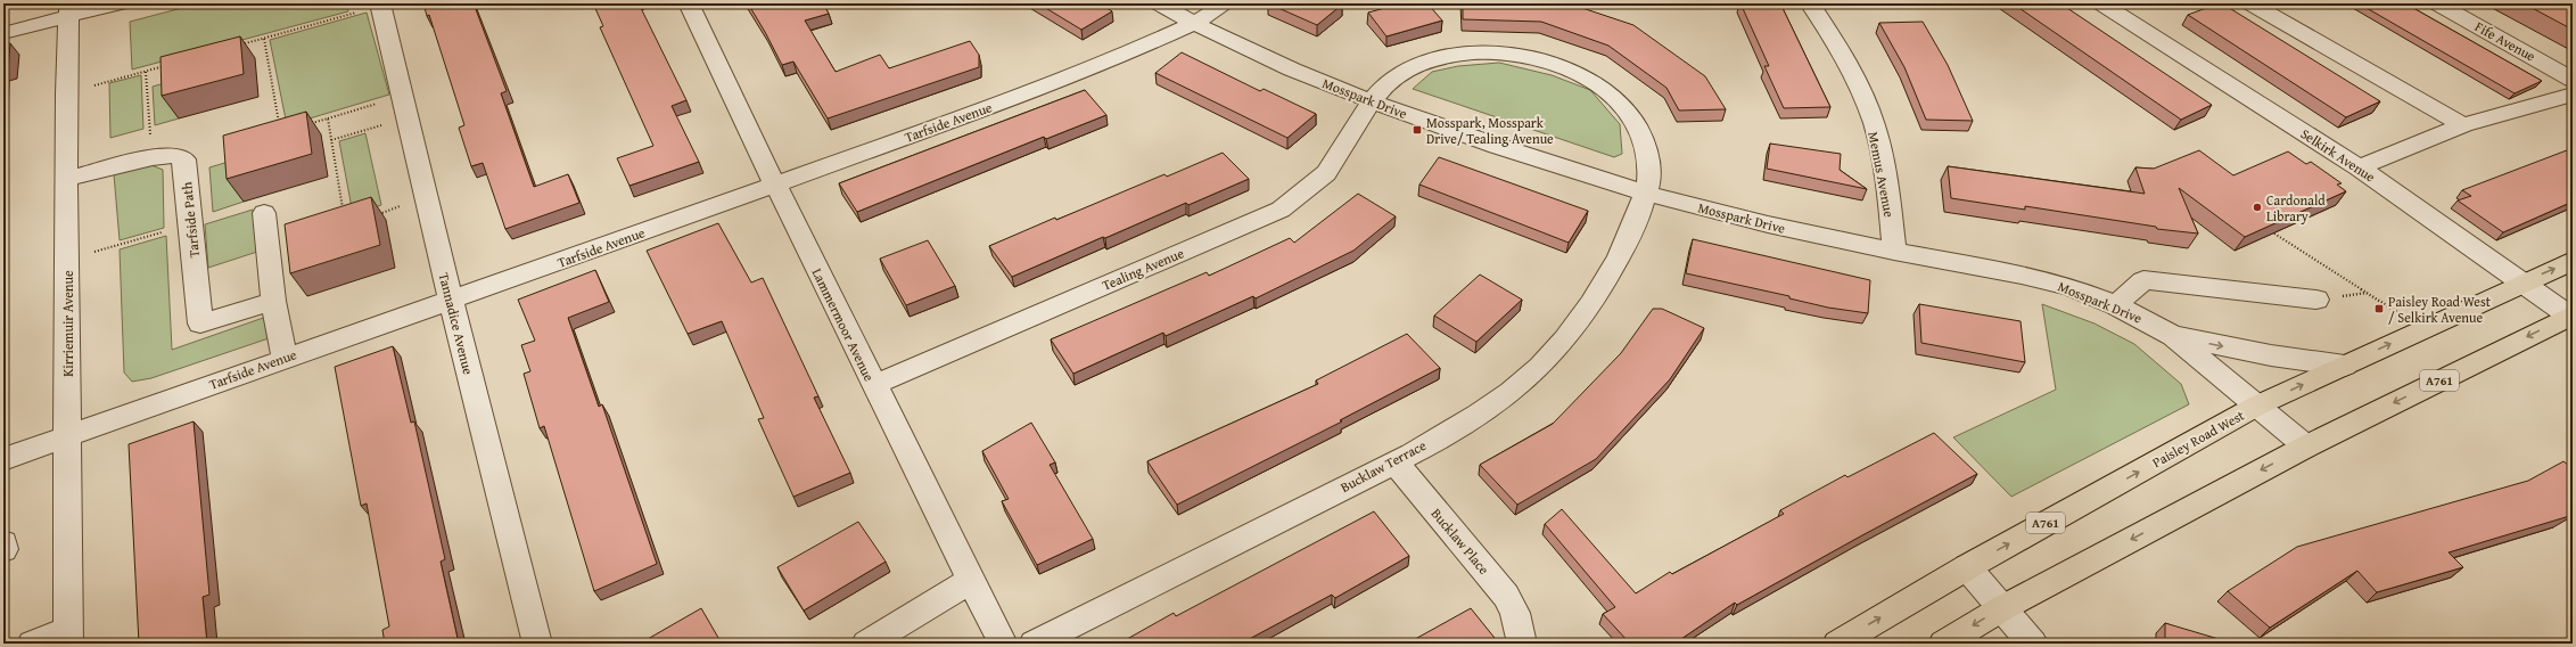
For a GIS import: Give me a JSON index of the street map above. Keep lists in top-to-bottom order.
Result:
{
  "streets": {
    "main road": ["A761", "Paisley Road West"],
    "street": [
      "Fife Avenue",
      "Mosspark Drive",
      "Tarfside Avenue",
      "Selkirk Avenue",
      "Memus Avenue",
      "Tarfside Path",
      "Tealing Avenue",
      "Kirriemuir Avenue",
      "Tannadice Avenue",
      "Lammermoor Avenue",
      "Bucklaw Terrace",
      "Bucklaw Place"
    ]
  },
  "crossings": [
    ["Mosspark Drive", "Tarfside Avenue"],
    ["Mosspark Drive", "Memus Avenue"],
    ["Mosspark Drive", "Tealing Avenue"],
    ["Mosspark Drive", "A761"],
    ["Mosspark Drive", "Paisley Road West"],
    ["Mosspark Drive", "Bucklaw Terrace"],
    ["Tarfside Avenue", "Kirriemuir Avenue"],
    ["Tarfside Avenue", "Tannadice Avenue"],
    ["Tarfside Avenue", "Lammermoor Avenue"],
    ["Selkirk Avenue", "A761"],
    ["Selkirk Avenue", "Paisley Road West"],
    ["Tarfside Path", "Kirriemuir Avenue"],
    ["Tealing Avenue", "Lammermoor Avenue"],
    ["Tealing Avenue", "Bucklaw Terrace"],
    ["Bucklaw Terrace", "Bucklaw Place"]
  ],
  "places": {
    "transit": ["Mosspark, Mosspark Drive/ Tealing Avenue", "Paisley Road West / Selkirk Avenue"],
    "other": ["Cardonald Library"]
  }
}
